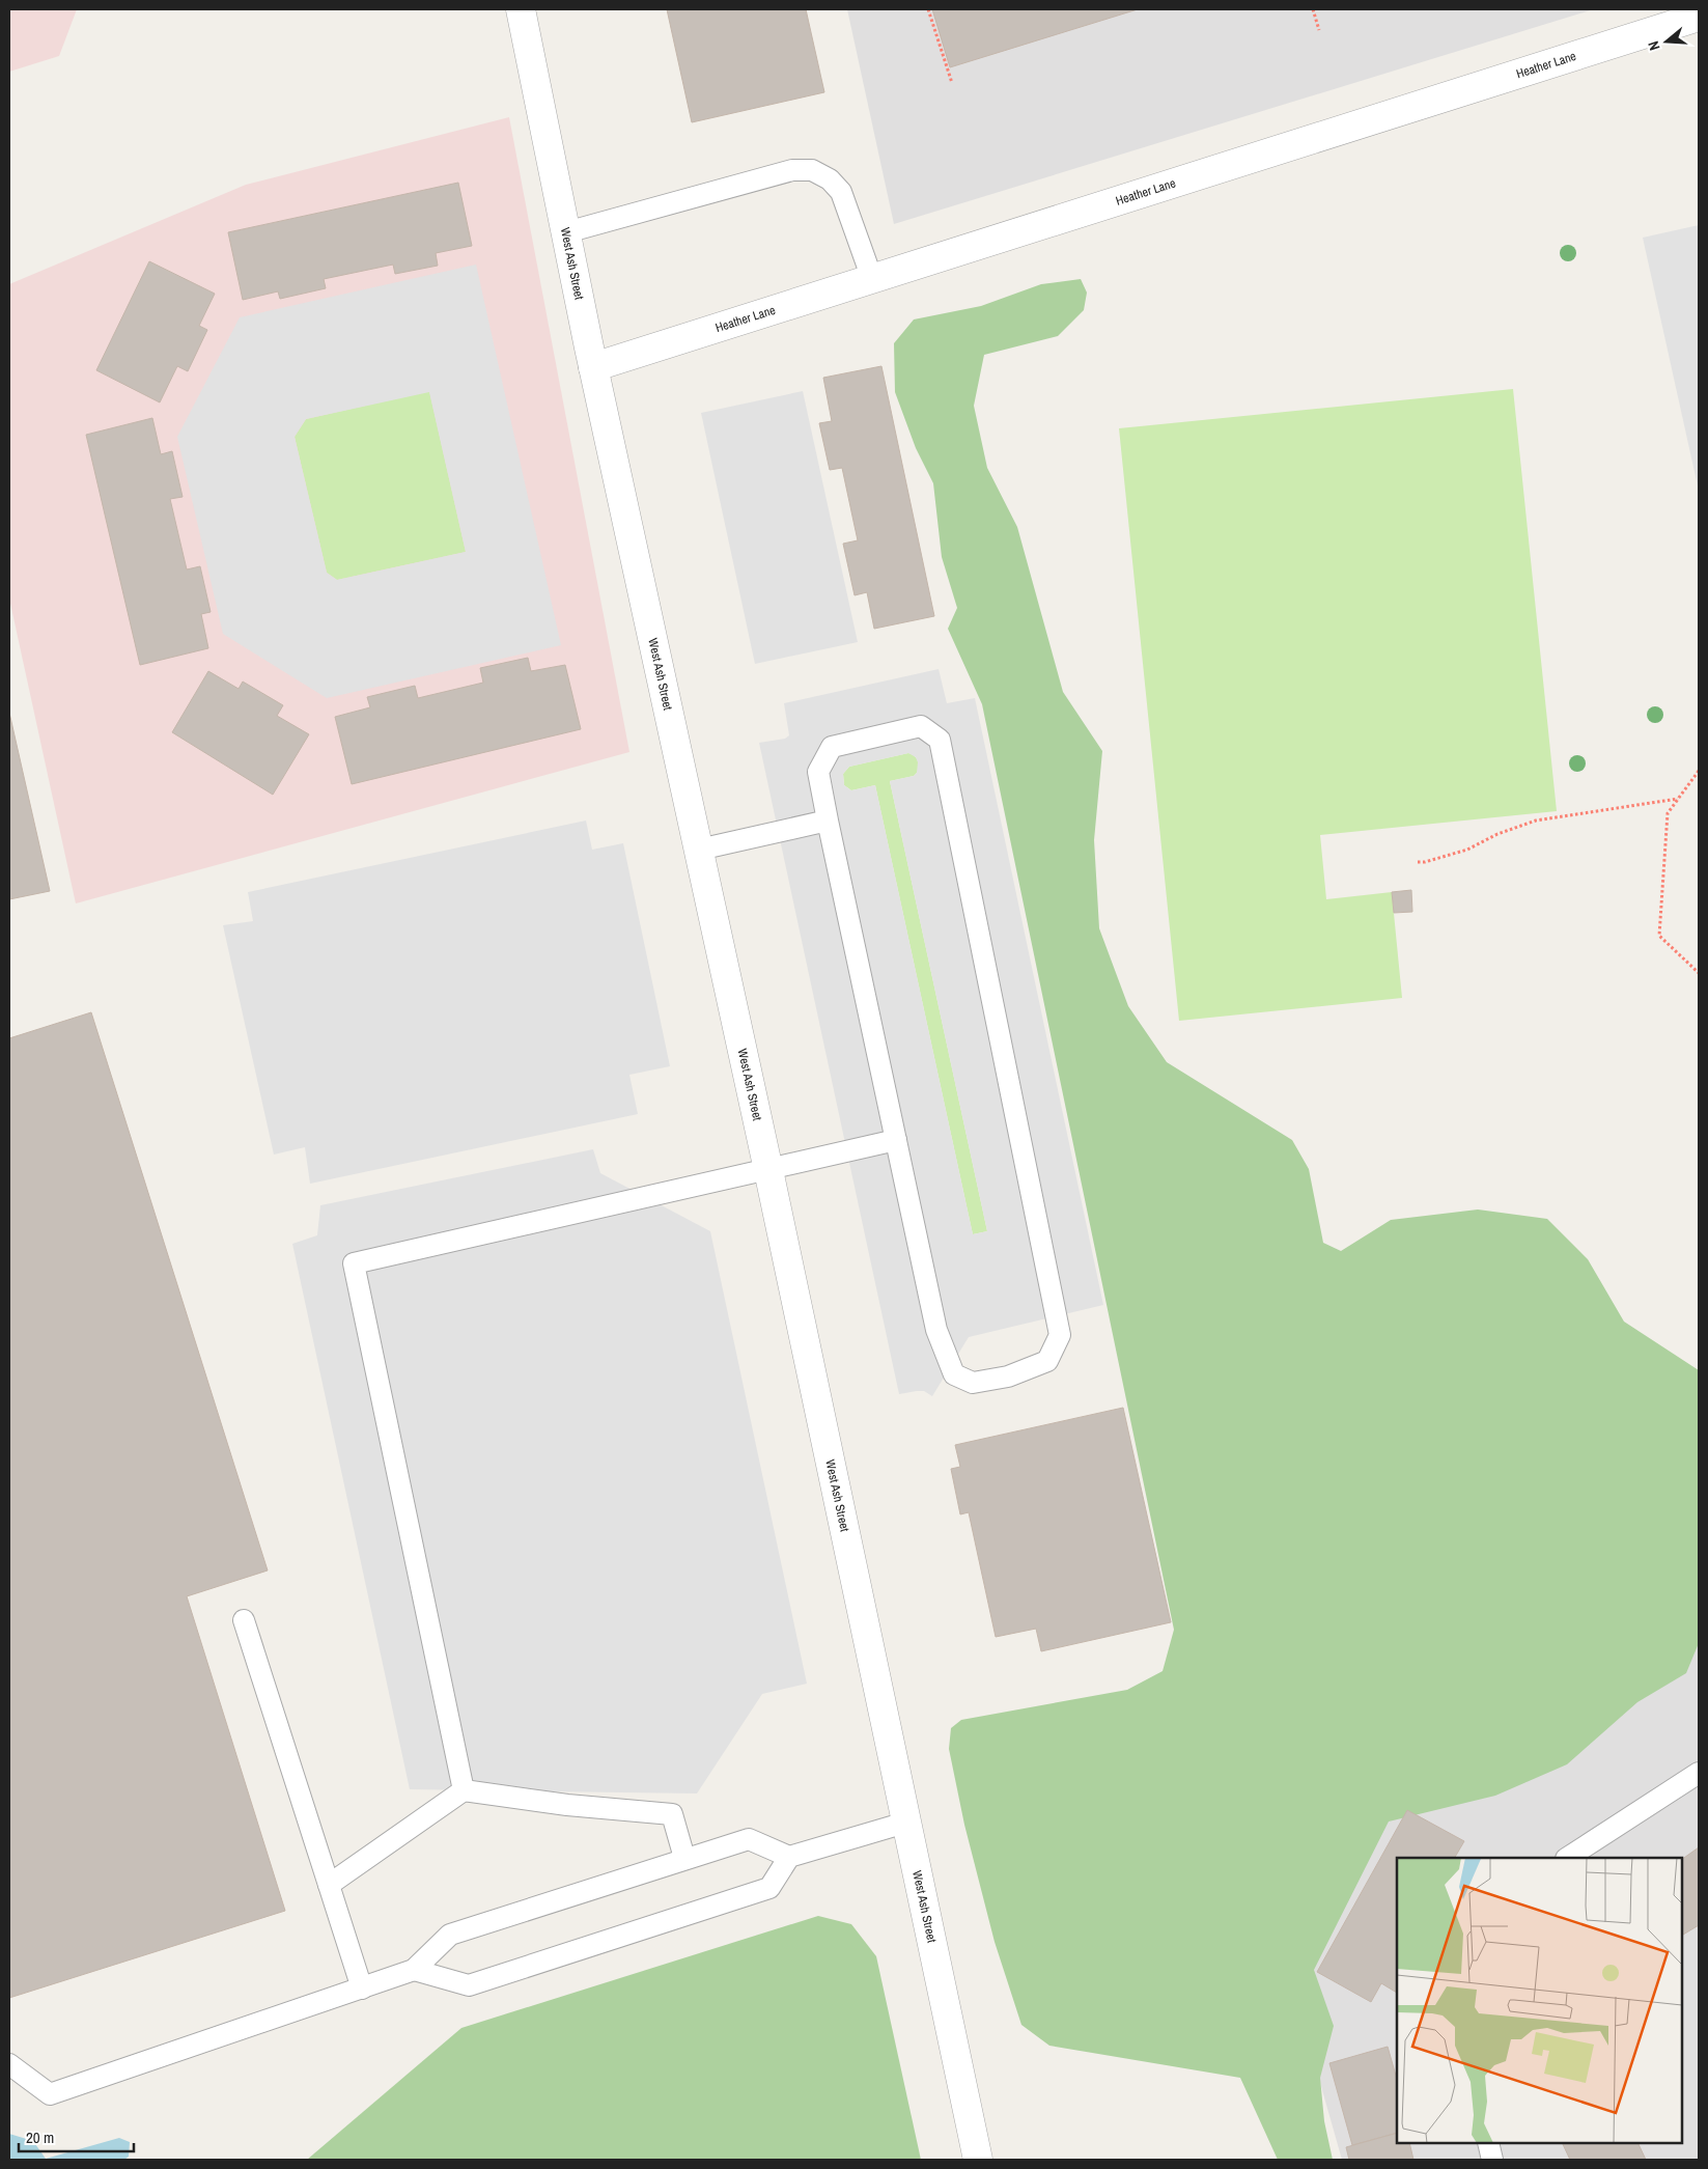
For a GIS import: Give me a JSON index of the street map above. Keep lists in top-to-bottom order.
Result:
{
  "streets": {
    "street": ["Heather Lane", "West Ash Street"]
  },
  "crossings": [
    ["Heather Lane", "West Ash Street"]
  ],
  "scale_bar": "20 m",
  "north": "left"
}
